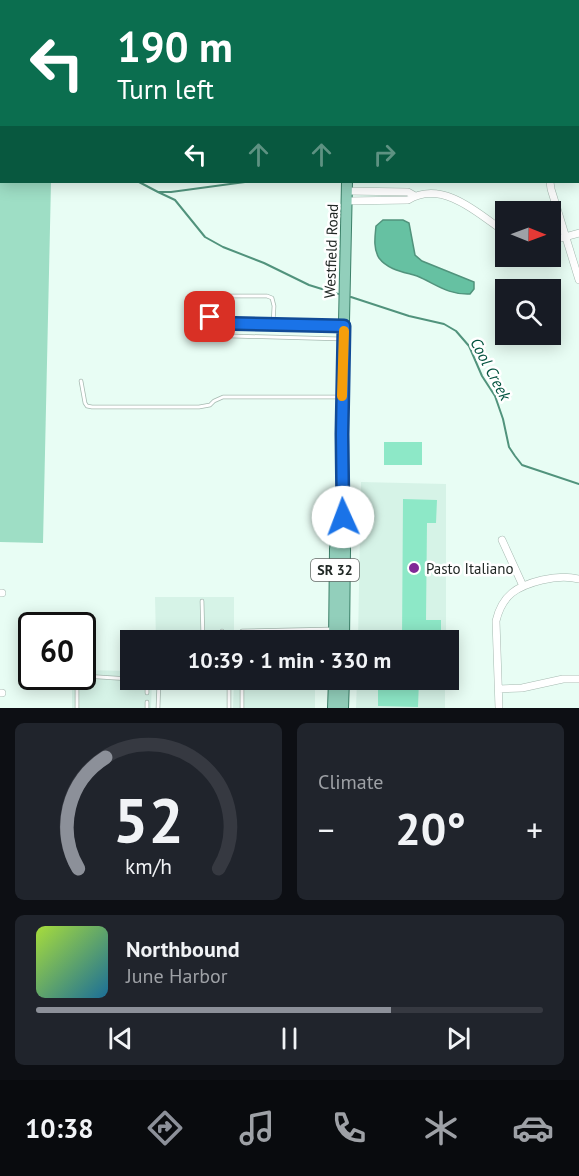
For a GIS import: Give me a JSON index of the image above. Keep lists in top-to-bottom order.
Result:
{
  "streets": {
    "main road": ["Westfield Road", "SR 32"]
  },
  "water": ["Cool Creek"],
  "places": ["Pasto Italiano"],
  "north": "right",
  "page": {
    "turn": ["190 m", "Turn left"],
    "limit": "60",
    "trip": "10:39 · 1 min · 330 m",
    "tile": "Climate",
    "heat": ["−", "20°", "+"],
    "song": ["Northbound", "June Harbor"],
    "tabs": "10:38",
    "gauge": ["52", "km/h"]
  }
}
